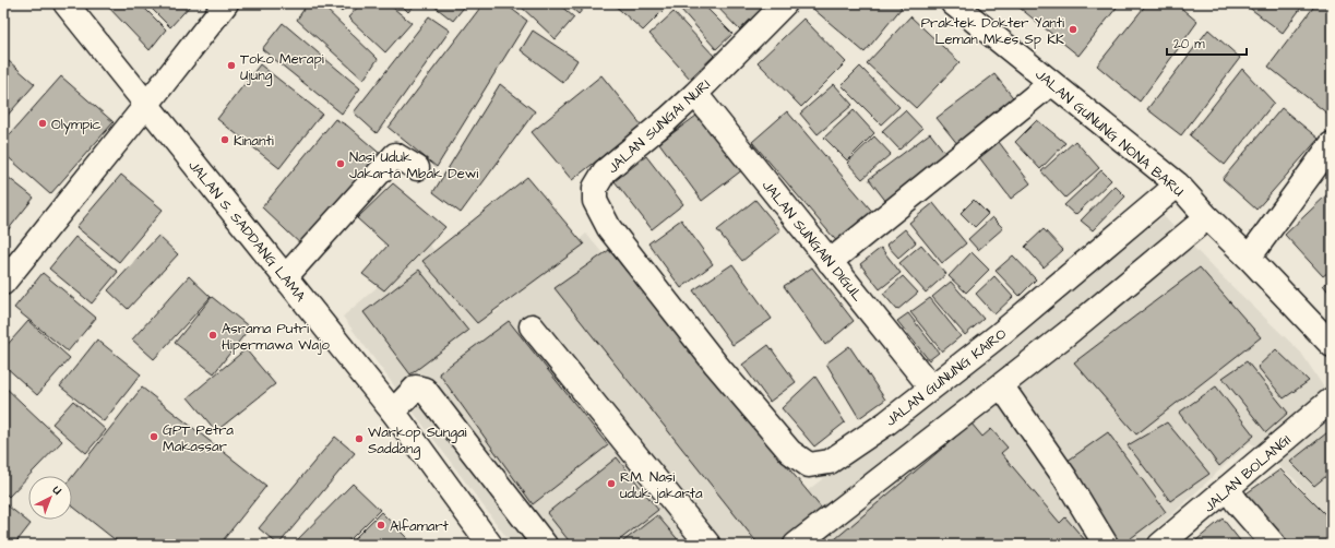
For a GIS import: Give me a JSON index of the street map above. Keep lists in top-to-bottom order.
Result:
{
  "streets": {
    "street": [
      "JALAN SUNGAI NURI",
      "JALAN GUNUNG NONA BARU",
      "JALAN S. SADDANG LAMA",
      "JALAN SUNGAIN DIGUL",
      "JALAN GUNUNG KAIRO",
      "JALAN BOLANGI"
    ]
  },
  "crossings": [
    ["JALAN SUNGAI NURI", "JALAN SUNGAIN DIGUL"],
    ["JALAN SUNGAI NURI", "JALAN GUNUNG KAIRO"],
    ["JALAN GUNUNG NONA BARU", "JALAN GUNUNG KAIRO"],
    ["JALAN SUNGAIN DIGUL", "JALAN GUNUNG KAIRO"]
  ],
  "places": [
    "Praktek Dokter Yanti Leman Mkes Sp KK",
    "Toko Merapi Ujung",
    "Olympic",
    "Kinanti",
    "Nasi Uduk Jakarta Mbak Dewi",
    "Asrama Putri Hipermawa Wajo",
    "GPT Petra Makassar",
    "Warkop Sungai Saddang",
    "RM. Nasi uduk jakarta",
    "Alfamart"
  ],
  "scale_bar": "20 m",
  "north": "top right"
}
